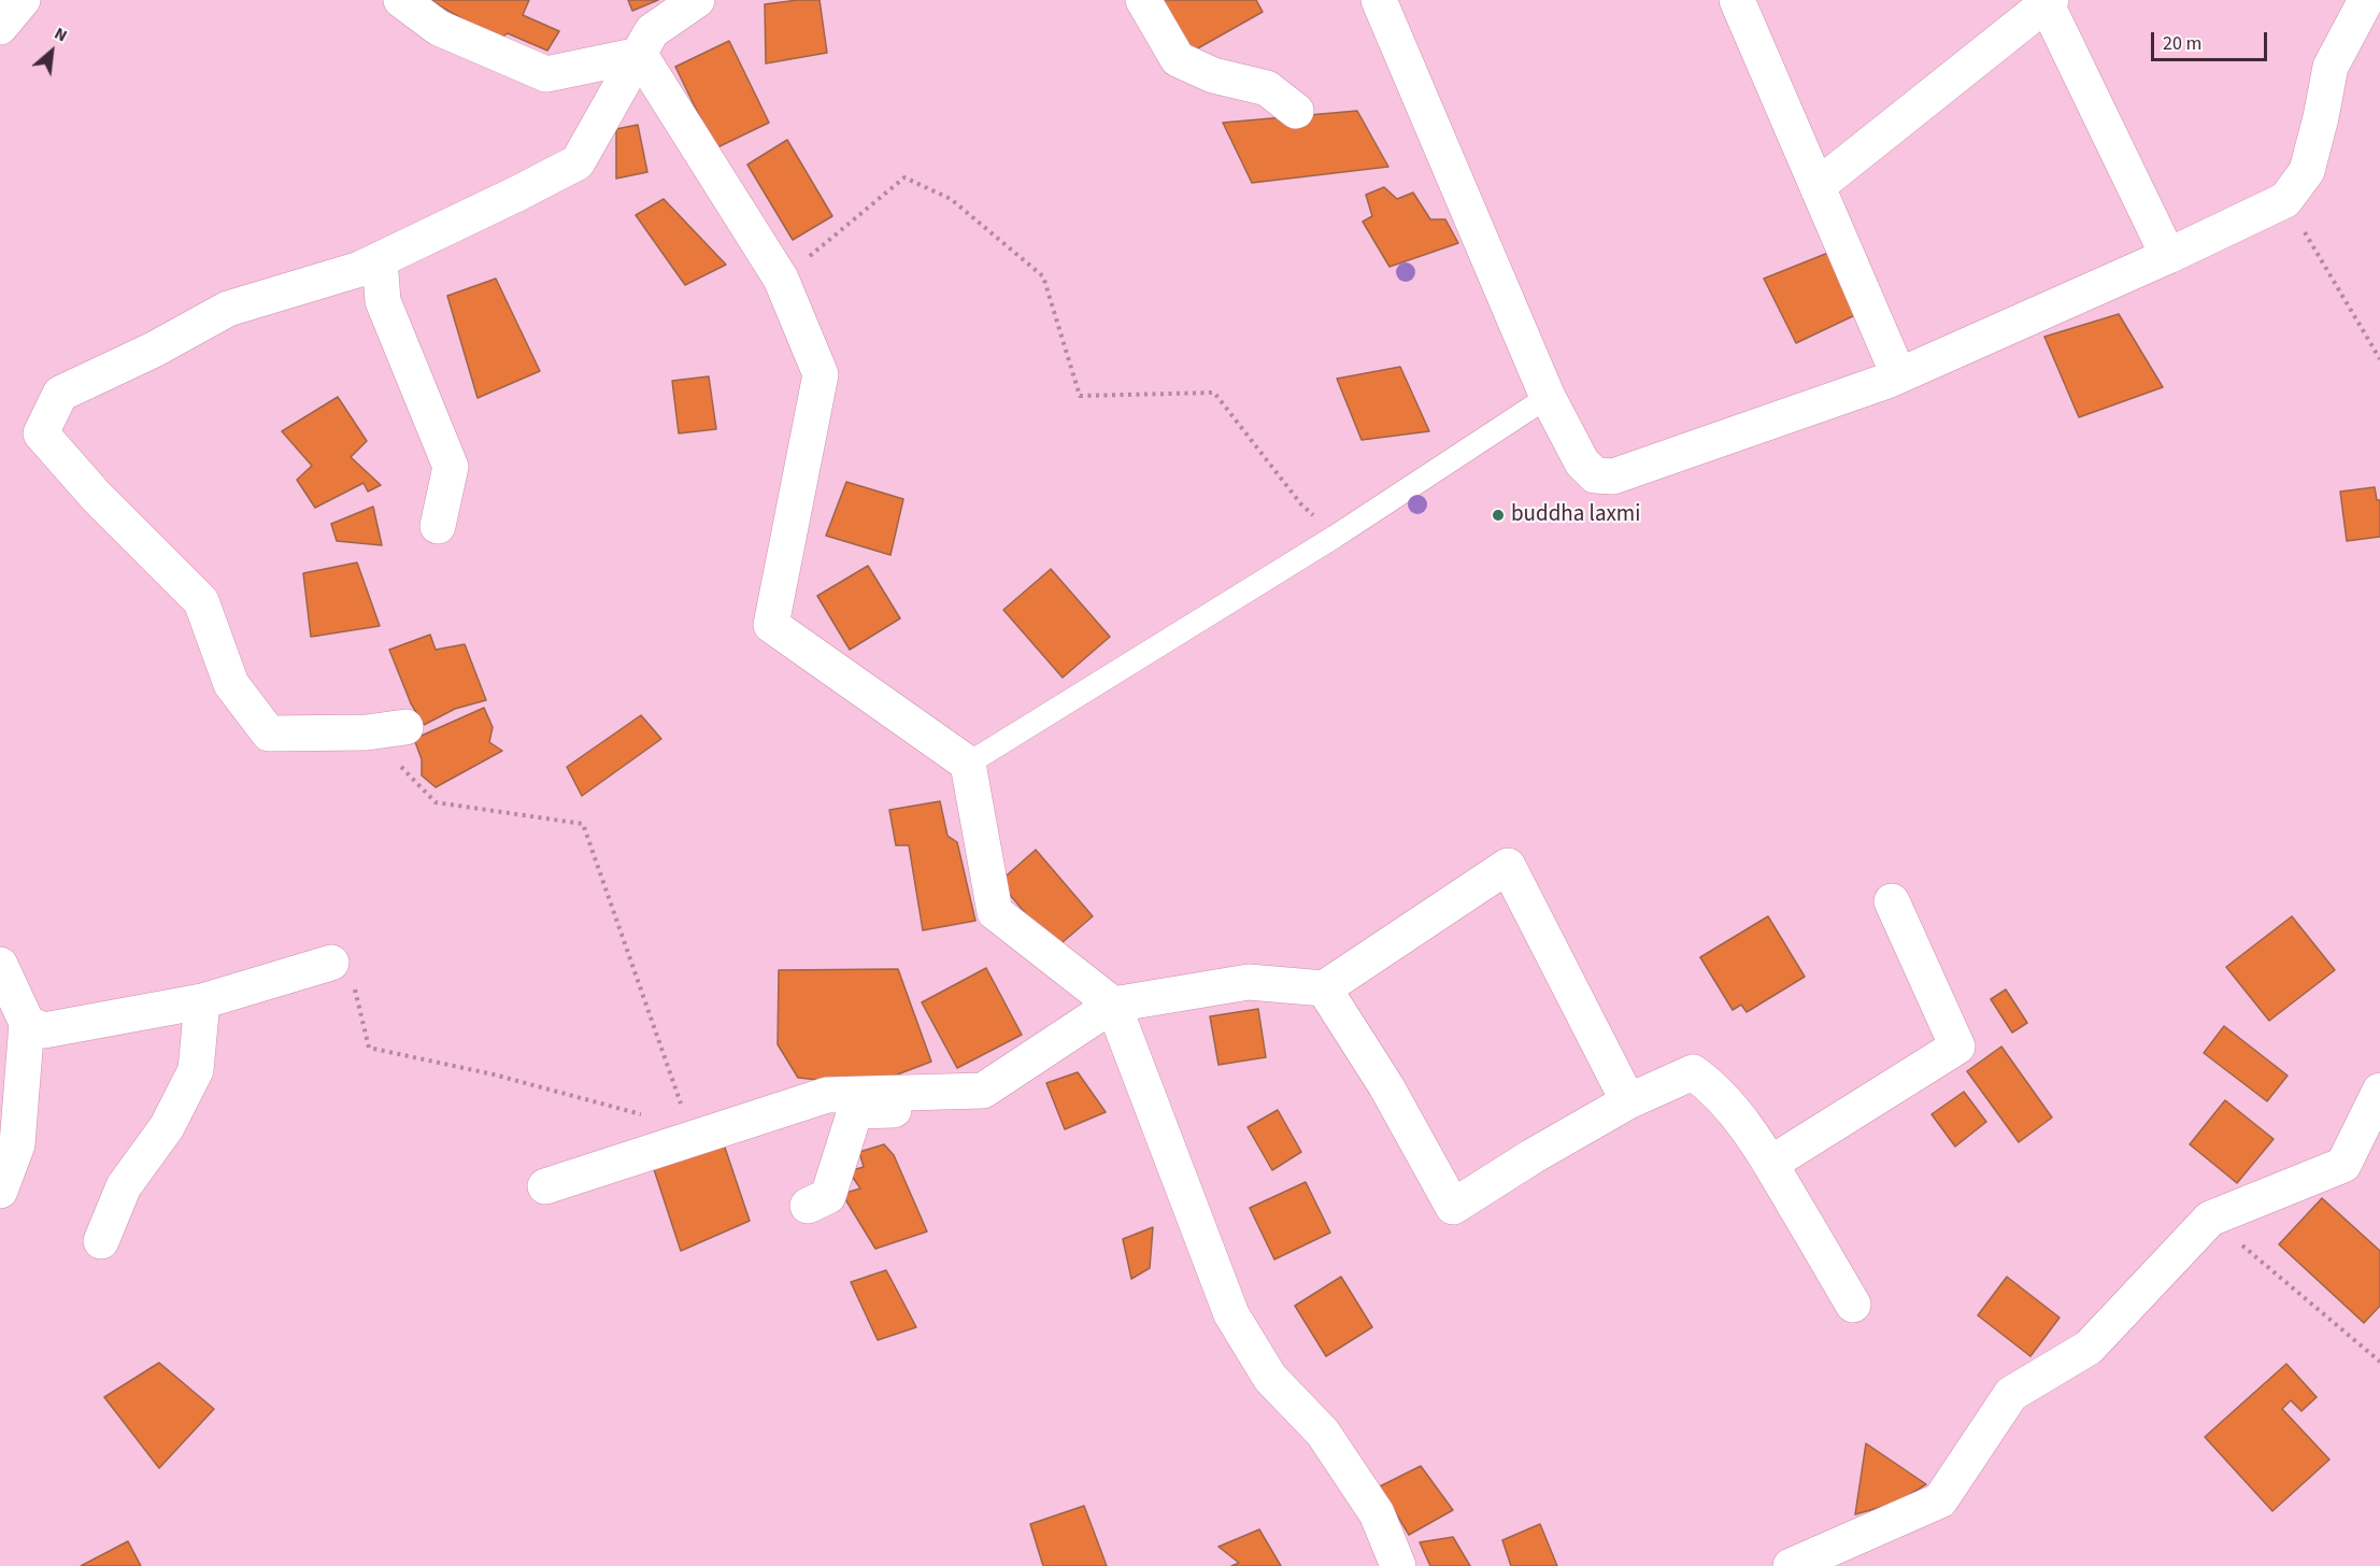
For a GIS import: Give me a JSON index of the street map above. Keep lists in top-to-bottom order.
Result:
{
  "places": ["buddha laxmi"],
  "scale_bar": "20 m",
  "north": "top right"
}
